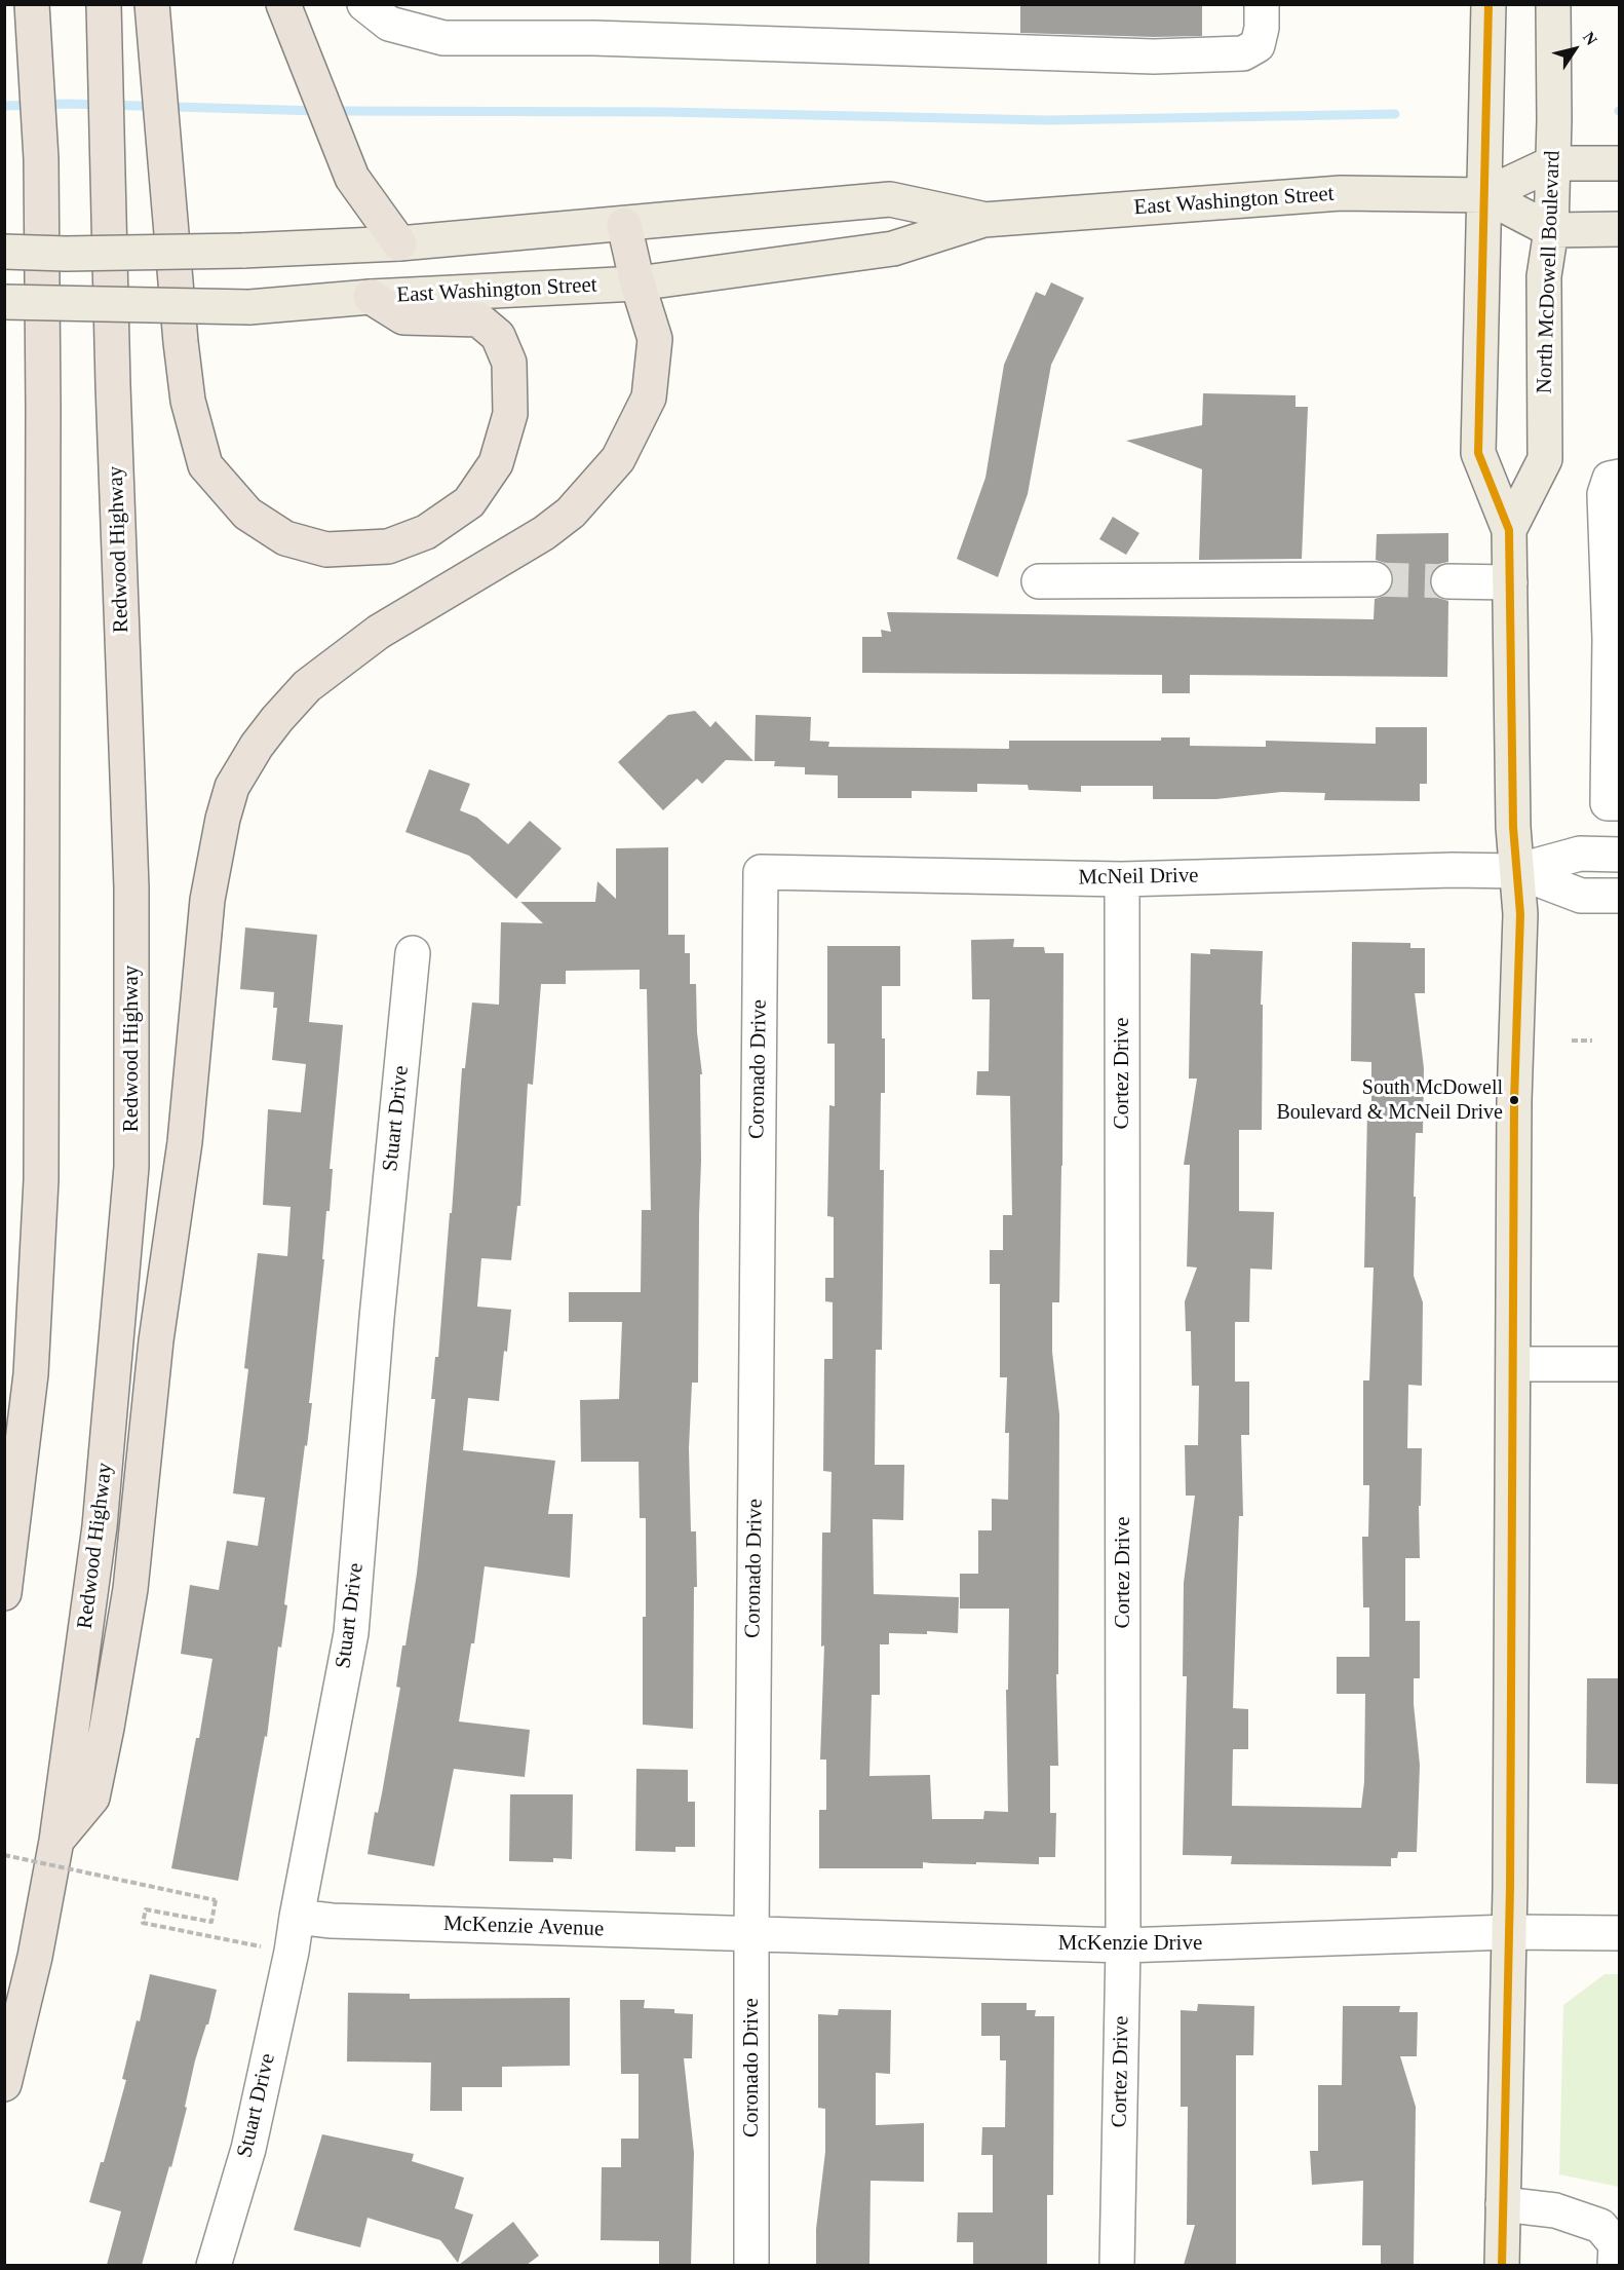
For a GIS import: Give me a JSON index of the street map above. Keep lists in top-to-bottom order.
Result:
{
  "streets": {
    "highway": ["Redwood Highway"],
    "main road": ["East Washington Street", "North McDowell Boulevard"],
    "street": [
      "McNeil Drive",
      "Coronado Drive",
      "Cortez Drive",
      "Stuart Drive",
      "McKenzie Avenue",
      "McKenzie Drive"
    ]
  },
  "crossings": [
    ["East Washington Street", "North McDowell Boulevard"],
    ["McNeil Drive", "Coronado Drive"],
    ["McNeil Drive", "Cortez Drive"],
    ["Coronado Drive", "McKenzie Avenue"],
    ["Coronado Drive", "McKenzie Drive"],
    ["Cortez Drive", "McKenzie Drive"],
    ["Stuart Drive", "McKenzie Avenue"],
    ["McKenzie Avenue", "McKenzie Drive"]
  ],
  "places": ["South McDowell Boulevard & McNeil Drive"],
  "north": "top right"
}
